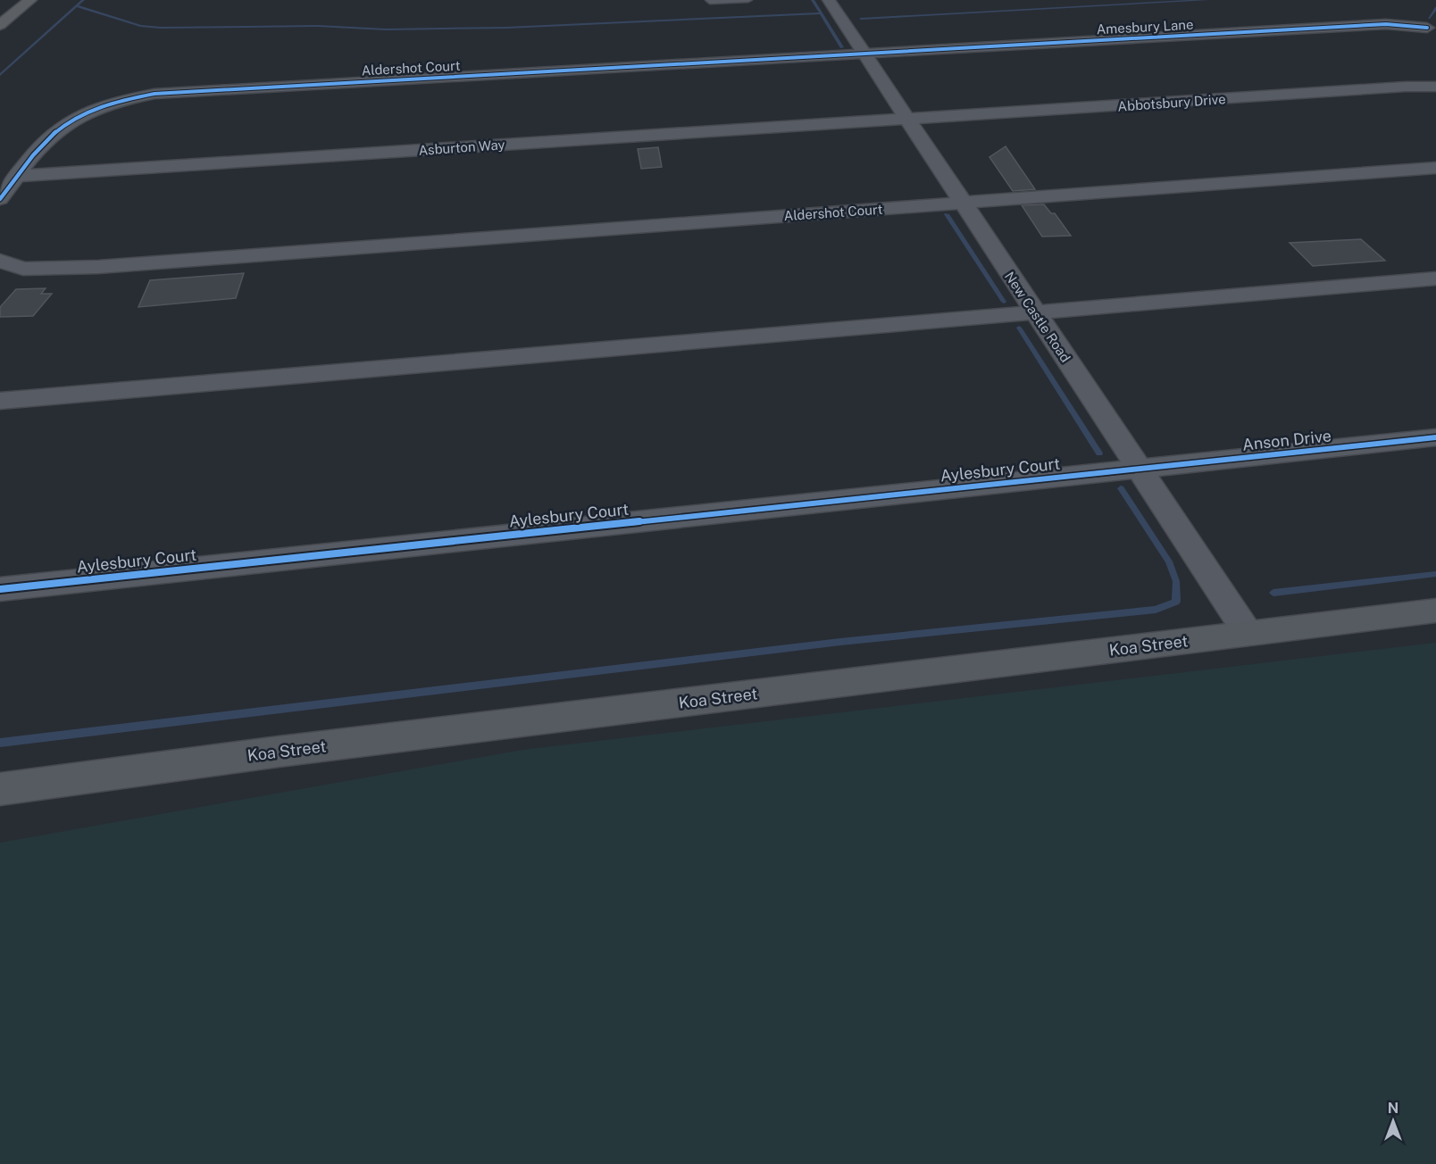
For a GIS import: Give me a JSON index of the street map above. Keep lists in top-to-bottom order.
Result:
{
  "streets": {
    "main road": ["Koa Street"],
    "street": [
      "Amesbury Lane",
      "Aldershot Court",
      "Abbotsbury Drive",
      "Asburton Way",
      "New Castle Road",
      "Anson Drive",
      "Aylesbury Court"
    ]
  },
  "crossings": [
    ["Amesbury Lane", "Aldershot Court"],
    ["Amesbury Lane", "New Castle Road"],
    ["Aldershot Court", "Asburton Way"],
    ["Aldershot Court", "New Castle Road"],
    ["Abbotsbury Drive", "Asburton Way"],
    ["Abbotsbury Drive", "New Castle Road"],
    ["Asburton Way", "New Castle Road"],
    ["New Castle Road", "Anson Drive"],
    ["New Castle Road", "Aylesbury Court"],
    ["New Castle Road", "Koa Street"],
    ["Anson Drive", "Aylesbury Court"]
  ],
  "north": "top"
}
